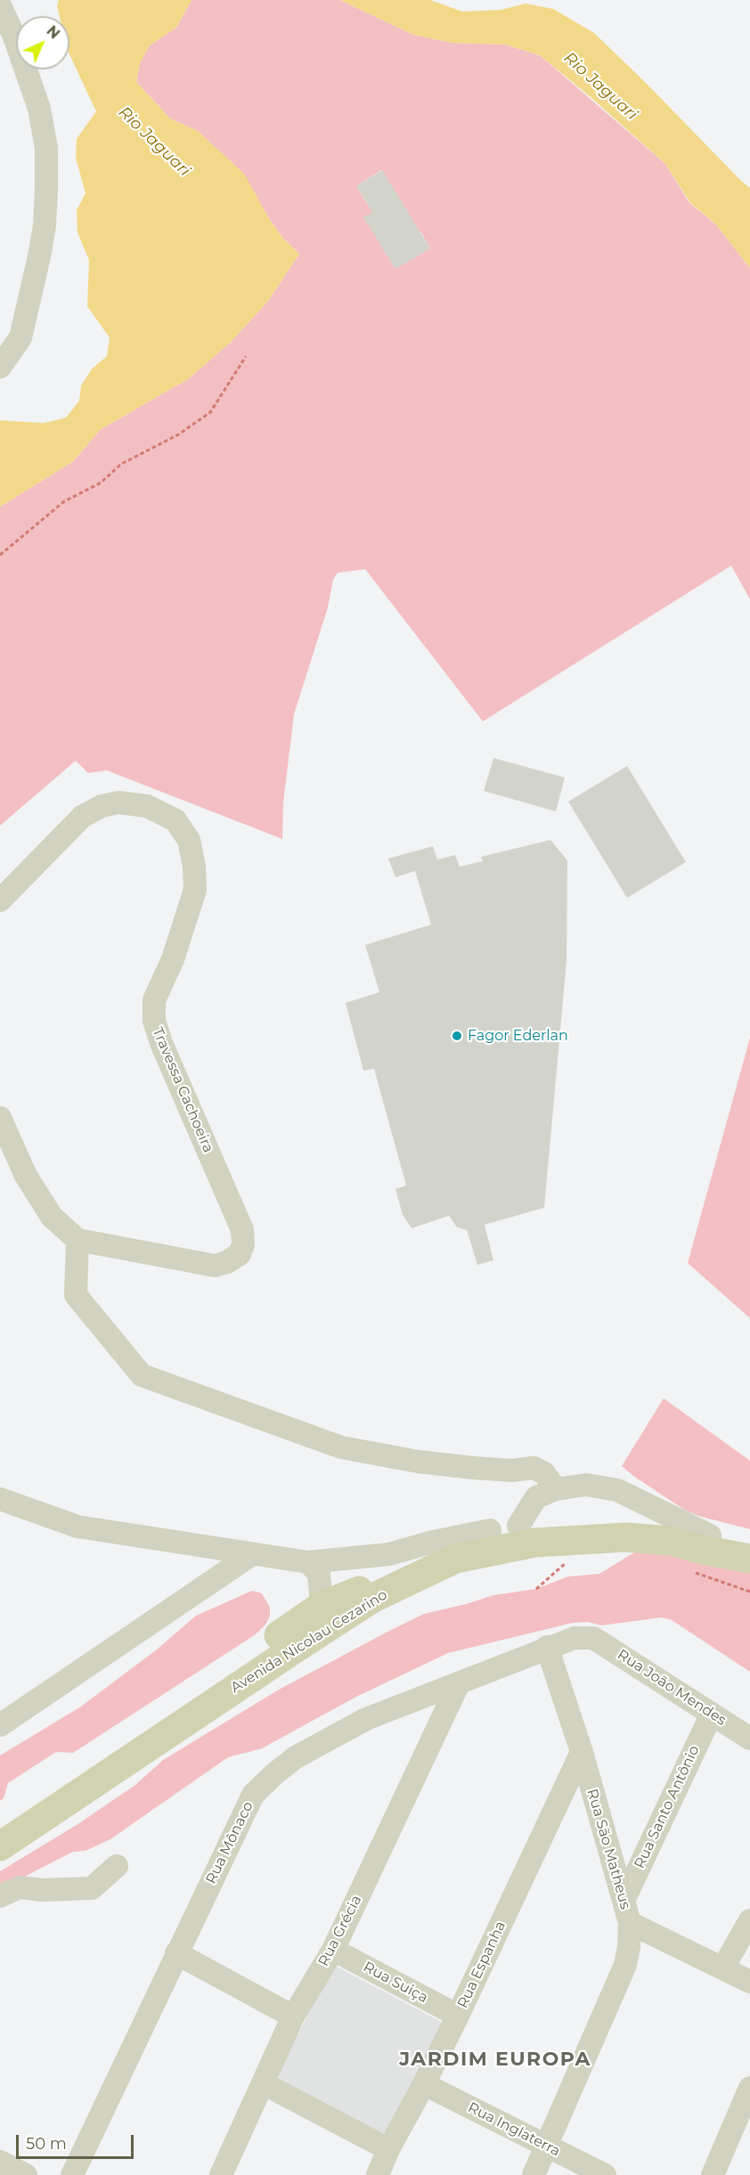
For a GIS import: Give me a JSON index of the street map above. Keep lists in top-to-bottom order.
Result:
{
  "streets": {
    "main road": ["Avenida Nicolau Cezarino"],
    "street": [
      "Travessa Cachoeira",
      "Rua João Mendes",
      "Rua Santo Antônio",
      "Rua Mônaco",
      "Rua São Matheus",
      "Rua Grécia",
      "Rua Espanha",
      "Rua Suiça",
      "Rua Inglaterra"
    ]
  },
  "crossings": [
    ["Rua João Mendes", "Rua Santo Antônio"],
    ["Rua João Mendes", "Rua Mônaco"],
    ["Rua Santo Antônio", "Rua São Matheus"],
    ["Rua Mônaco", "Rua São Matheus"],
    ["Rua Mônaco", "Rua Grécia"],
    ["Rua São Matheus", "Rua Espanha"],
    ["Rua Grécia", "Rua Suiça"],
    ["Rua Espanha", "Rua Suiça"],
    ["Rua Espanha", "Rua Inglaterra"]
  ],
  "districts": ["JARDIM EUROPA"],
  "water": ["Rio Jaguari"],
  "places": ["Fagor Ederlan"],
  "scale_bar": "50 m",
  "north": "top right"
}
